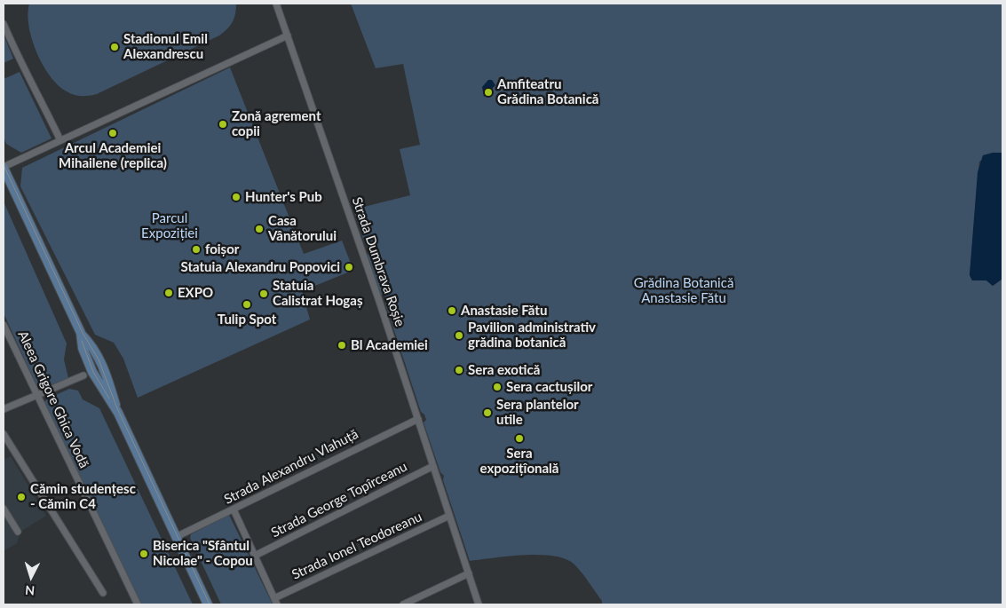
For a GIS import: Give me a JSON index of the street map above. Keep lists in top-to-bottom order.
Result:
{
  "streets": {
    "street": [
      "Strada Dumbrava Roșie",
      "Aleea Grigore Ghica Vodă",
      "Strada Alexandru Vlahuță",
      "Strada George Topîrceanu",
      "Strada Ionel Teodoreanu"
    ]
  },
  "crossings": [
    ["Strada Dumbrava Roșie", "Strada Alexandru Vlahuță"],
    ["Strada Dumbrava Roșie", "Strada George Topîrceanu"],
    ["Strada Dumbrava Roșie", "Strada Ionel Teodoreanu"]
  ],
  "parks": ["Parcul Expoziției", "Grădina Botanică Anastasie Fătu"],
  "places": [
    "Stadionul Emil Alexandrescu",
    "Amfiteatru Grădina Botanică",
    "Zonă agrement copii",
    "Arcul Academiei Mihailene (replica)",
    "Hunter's Pub",
    "Casa Vânătorului",
    "foișor",
    "Statuia Alexandru Popovici",
    "EXPO",
    "Statuia Calistrat Hogaș",
    "Tulip Spot",
    "Anastasie Fătu",
    "Pavilion administrativ grădina botanică",
    "Bl Academiei",
    "Sera exotică",
    "Sera cactușilor",
    "Sera plantelor utile",
    "Sera expozițîonală",
    "Cămin studențesc - Cămin C4",
    "Biserica \"Sfântul Nicolae\" - Copou"
  ],
  "north": "bottom"
}
